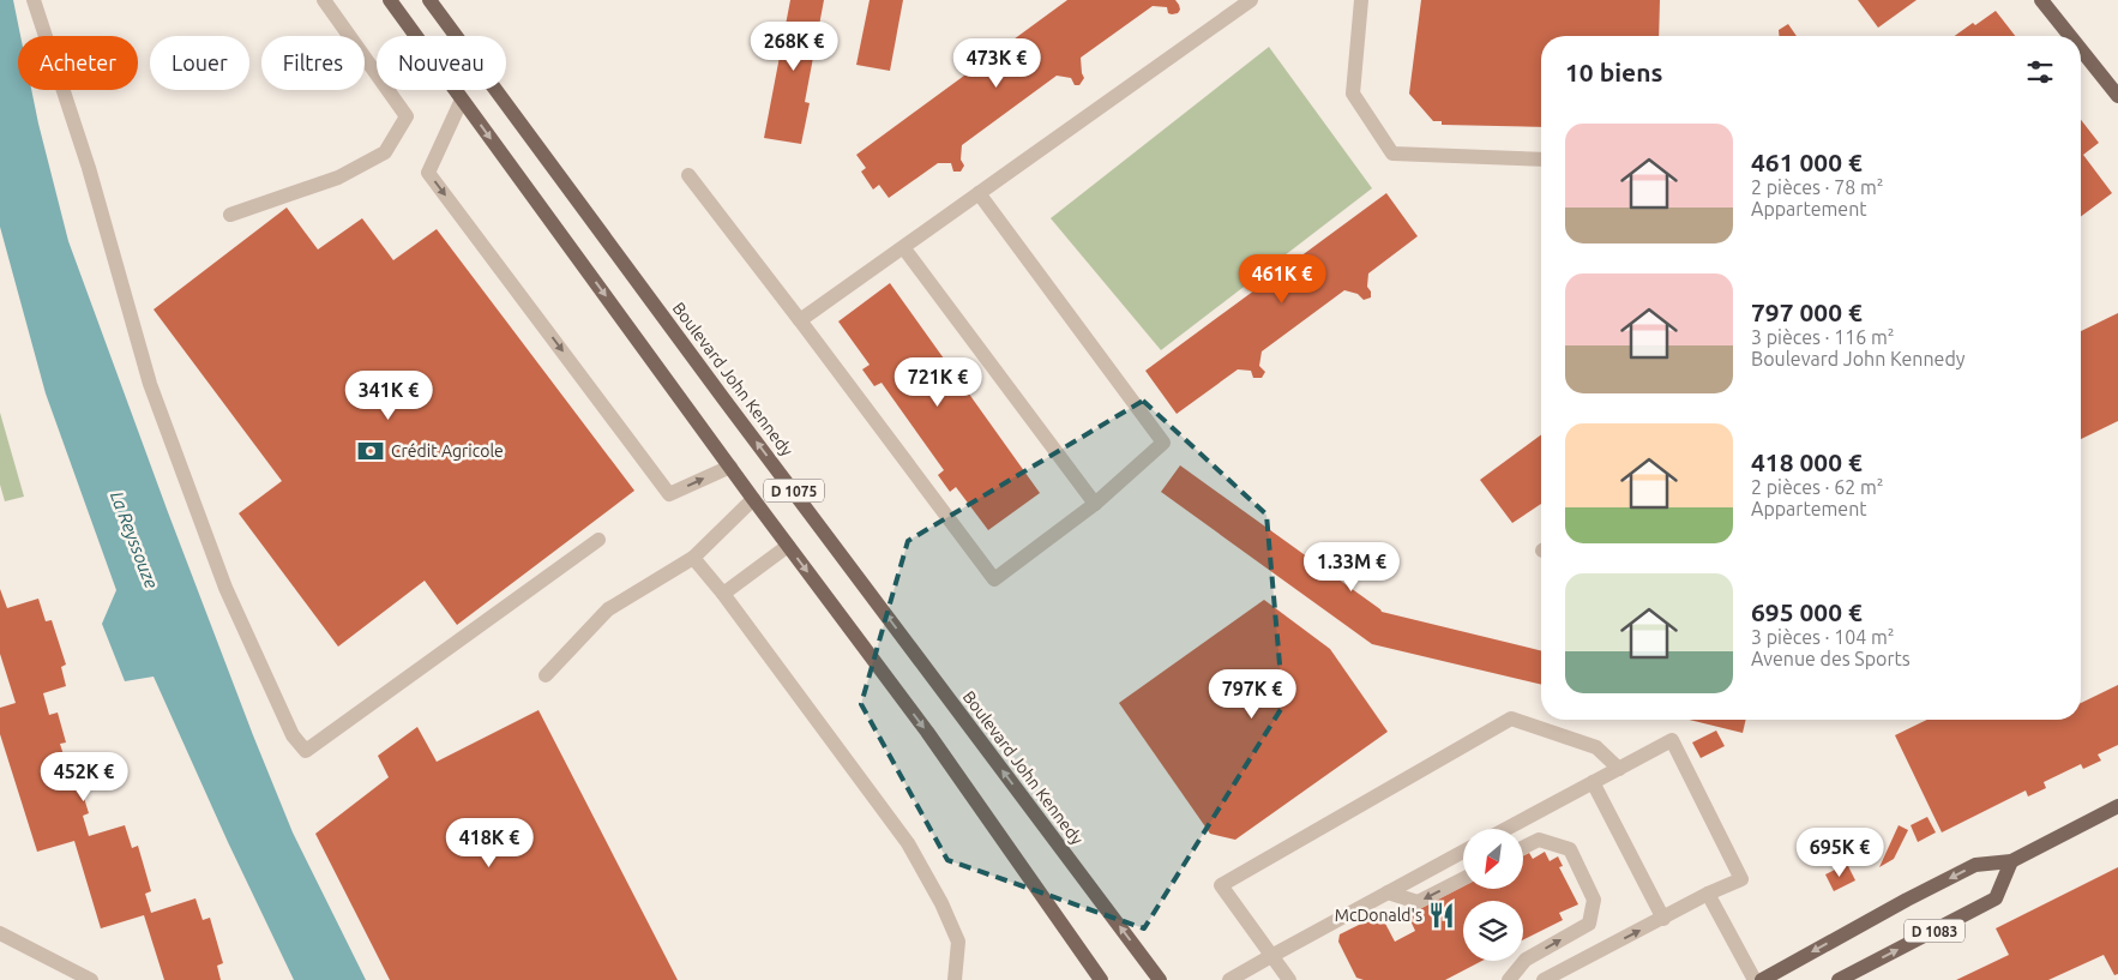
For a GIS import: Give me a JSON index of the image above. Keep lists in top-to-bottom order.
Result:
{
  "streets": {
    "main road": ["Boulevard John Kennedy", "D 1075", "D 1083"]
  },
  "water": ["La Reyssouze"],
  "places": {
    "bank": ["Crédit Agricole"],
    "restaurant": ["McDonald's"]
  },
  "north": "bottom left",
  "page": {
    "price": [
      "268K €",
      "473K €",
      "461K €",
      "721K €",
      "341K €",
      "1.33M €",
      "797K €",
      "452K €",
      "418K €",
      "695K €"
    ],
    "chip": [
      "Acheter",
      "Louer",
      "Filtres",
      "Nouveau"
    ],
    "heading": "10 biens",
    "list": [
      {
        "name": "461 000 €",
        "note": "2 pièces · 78 m² · Appartement"
      },
      {
        "name": "797 000 €",
        "note": "3 pièces · 116 m² · Boulevard John Kennedy"
      },
      {
        "name": "418 000 €",
        "note": "2 pièces · 62 m² · Appartement"
      },
      {
        "name": "695 000 €",
        "note": "3 pièces · 104 m² · Avenue des Sports"
      }
    ]
  }
}
